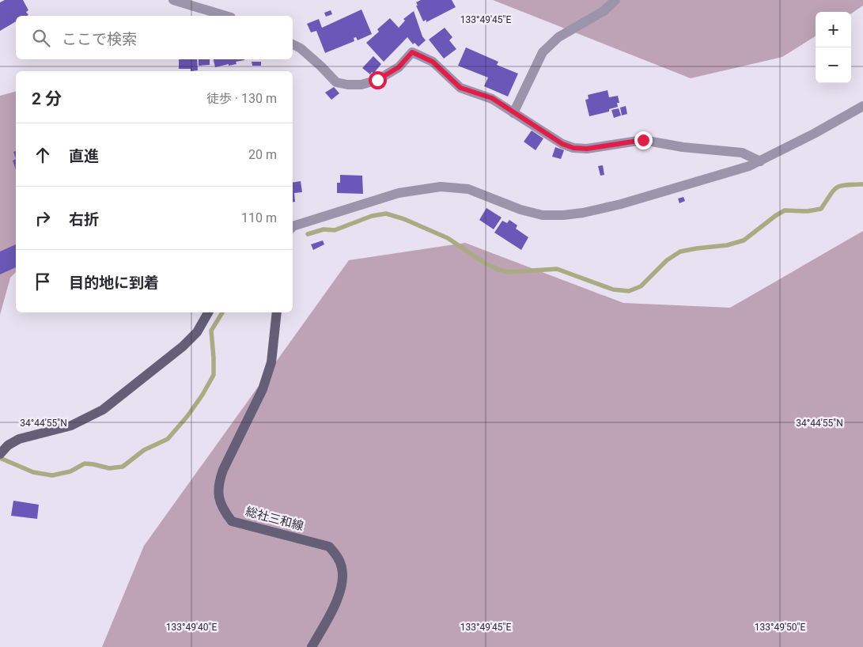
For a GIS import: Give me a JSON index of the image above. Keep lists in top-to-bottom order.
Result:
{
  "streets": {
    "main road": ["総社三和線"]
  },
  "page": {
    "map_buttons": ["+", "−"],
    "search": "ここで検索",
    "heading": ["2 分", "徒歩 · 130 m"],
    "list": [
      ["直進", "20 m"],
      ["右折", "110 m"],
      "目的地に到着"
    ]
  },
  "coordinates": [
    "133°49'45\"E",
    "34°44'55\"N",
    "133°49'40\"E",
    "133°49'50\"E"
  ]
}
